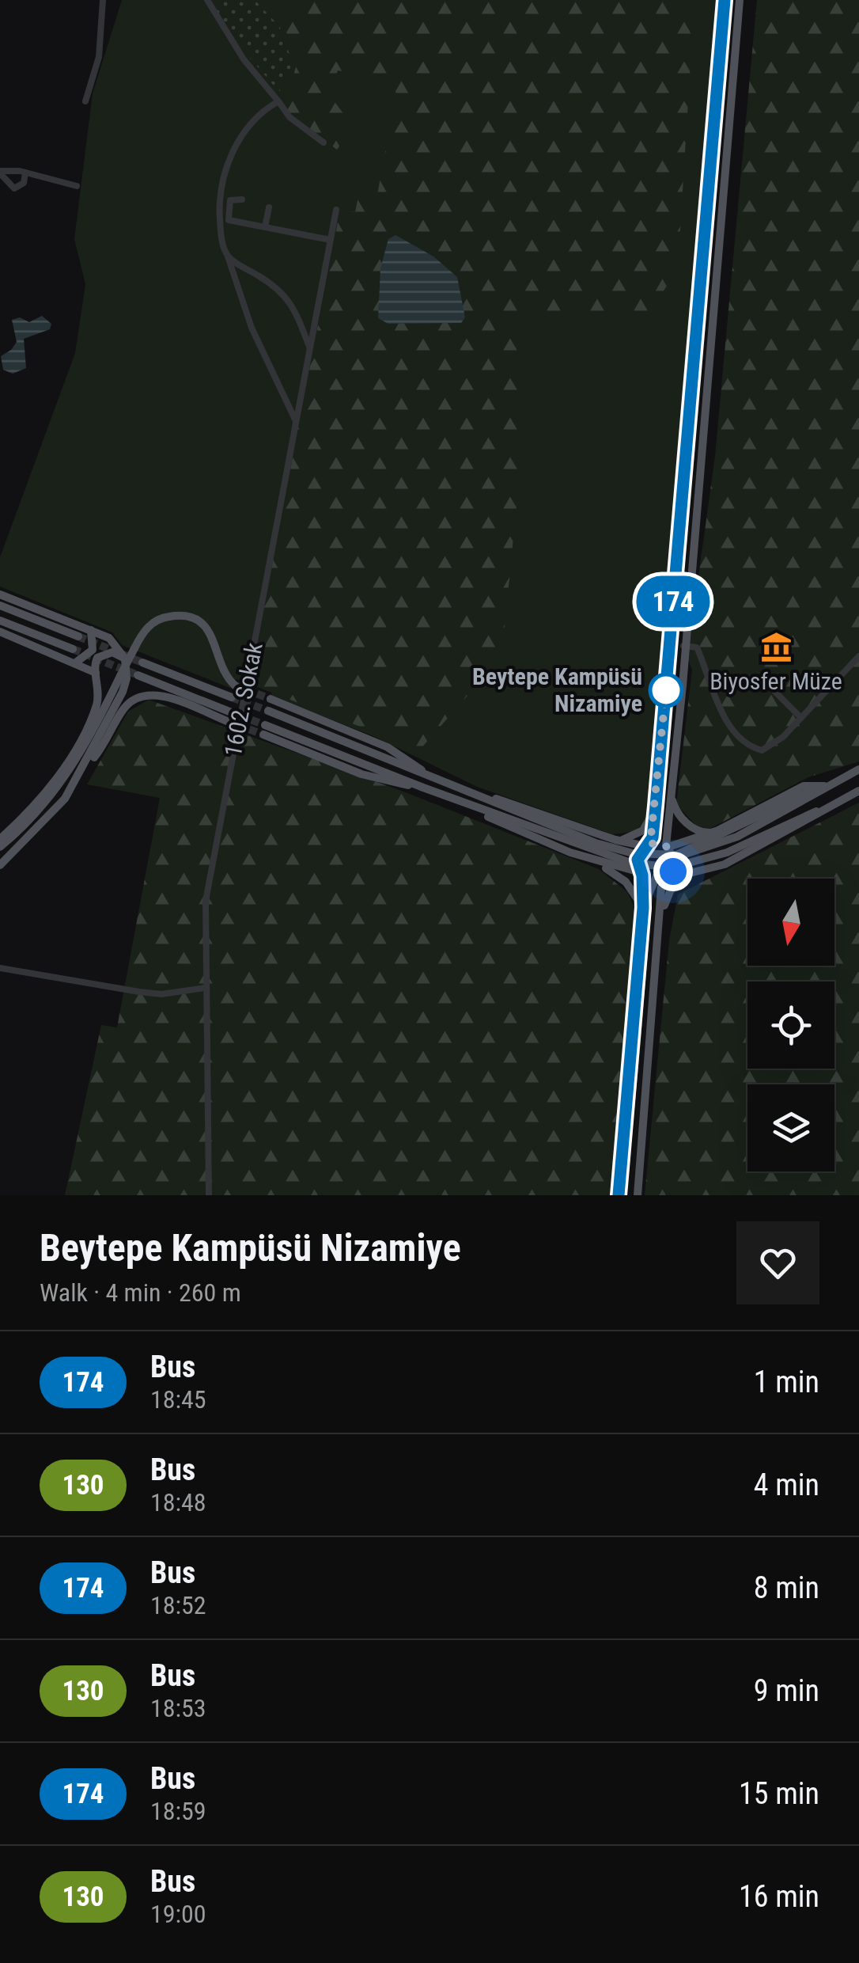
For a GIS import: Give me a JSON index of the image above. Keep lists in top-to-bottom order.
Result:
{
  "streets": {
    "street": ["1602. Sokak"]
  },
  "places": {
    "museum": ["Biyosfer Müze"],
    "other": ["Beytepe Kampüsü Nizamiye"]
  },
  "lines": ["bus line 174"],
  "north": "bottom",
  "page": {
    "on_map": "174",
    "heading": ["Beytepe Kampüsü Nizamiye", "Walk · 4 min · 260 m"],
    "list": [
      {
        "mark": "174",
        "name": "Bus",
        "note": "18:45",
        "value": "1 min"
      },
      {
        "mark": "130",
        "name": "Bus",
        "note": "18:48",
        "value": "4 min"
      },
      {
        "mark": "174",
        "name": "Bus",
        "note": "18:52",
        "value": "8 min"
      },
      {
        "mark": "130",
        "name": "Bus",
        "note": "18:53",
        "value": "9 min"
      },
      {
        "mark": "174",
        "name": "Bus",
        "note": "18:59",
        "value": "15 min"
      },
      {
        "mark": "130",
        "name": "Bus",
        "note": "19:00",
        "value": "16 min"
      }
    ]
  }
}
